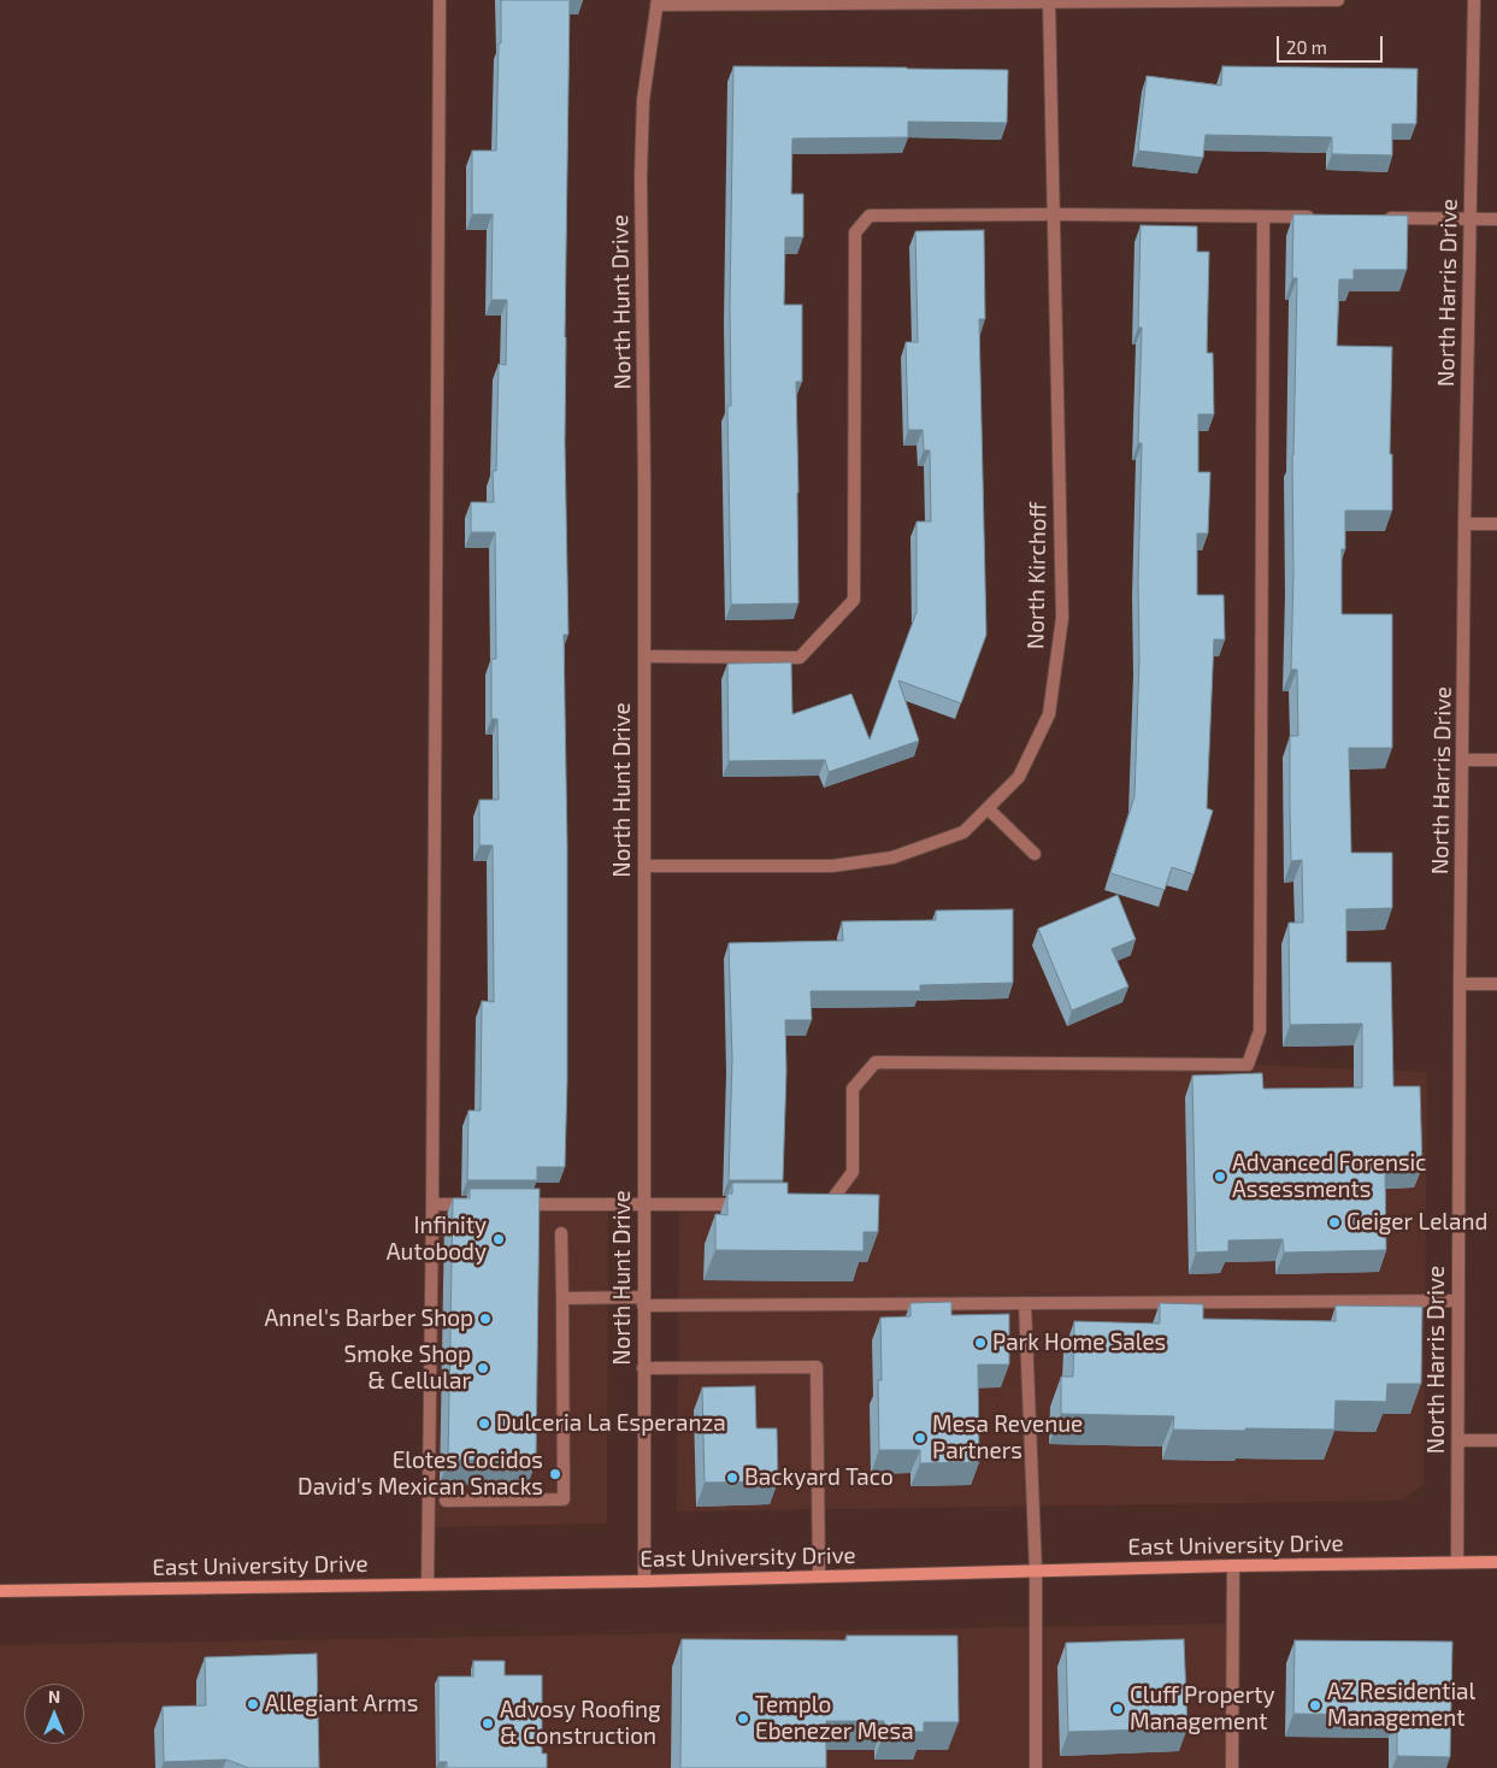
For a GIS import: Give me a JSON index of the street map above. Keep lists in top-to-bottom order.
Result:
{
  "streets": {
    "main road": ["East University Drive"],
    "street": ["North Harris Drive", "North Hunt Drive", "North Kirchoff"]
  },
  "crossings": [
    ["North Harris Drive", "East University Drive"],
    ["North Hunt Drive", "North Kirchoff"],
    ["North Hunt Drive", "East University Drive"]
  ],
  "places": [
    "Advanced Forensic Assessments",
    "Geiger Leland",
    "Infinity Autobody",
    "Annel's Barber Shop",
    "Park Home Sales",
    "Smoke Shop & Cellular",
    "Dulceria La Esperanza",
    "Mesa Revenue Partners",
    "Elotes Cocidos David's Mexican Snacks",
    "Backyard Taco",
    "Allegiant Arms",
    "AZ Residential Management",
    "Cluff Property Management",
    "Templo Ebenezer Mesa",
    "Advosy Roofing & Construction"
  ],
  "scale_bar": "20 m",
  "north": "top"
}
